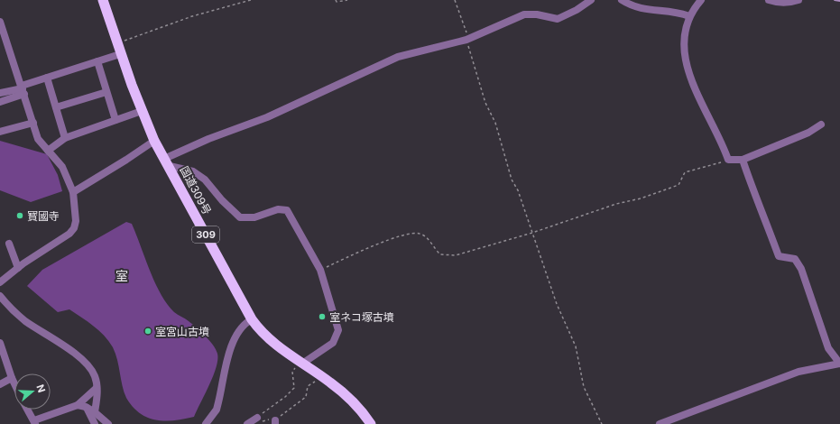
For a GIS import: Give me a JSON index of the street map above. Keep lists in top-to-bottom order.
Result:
{
  "streets": {
    "highway": ["国道309号", "309"]
  },
  "districts": ["室"],
  "places": ["寳國寺", "室ネコ塚古墳", "室宮山古墳"],
  "north": "right"
}
